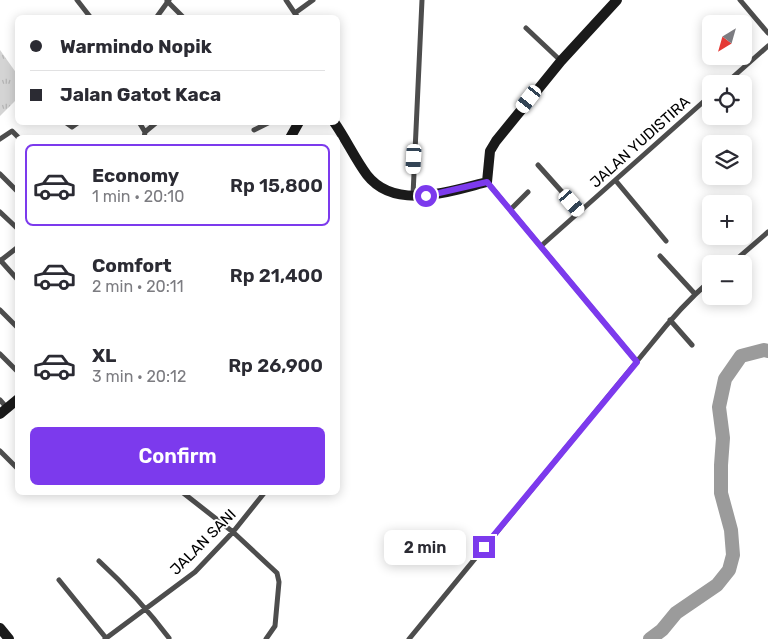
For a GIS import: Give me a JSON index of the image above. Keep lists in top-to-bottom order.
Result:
{
  "streets": {
    "street": ["JALAN YUDISTIRA", "JALAN SANI"]
  },
  "north": "bottom left",
  "page": {
    "map_buttons": ["+", "−"],
    "banner": ["Warmindo Nopik", "Jalan Gatot Kaca"],
    "list": [
      {
        "name": "Economy",
        "note": "1 min · 20:10",
        "value": "Rp 15,800"
      },
      {
        "name": "Comfort",
        "note": "2 min · 20:11",
        "value": "Rp 21,400"
      },
      {
        "name": "XL",
        "note": "3 min · 20:12",
        "value": "Rp 26,900"
      }
    ],
    "buttons": "Confirm",
    "bubble": "2 min"
  }
}
